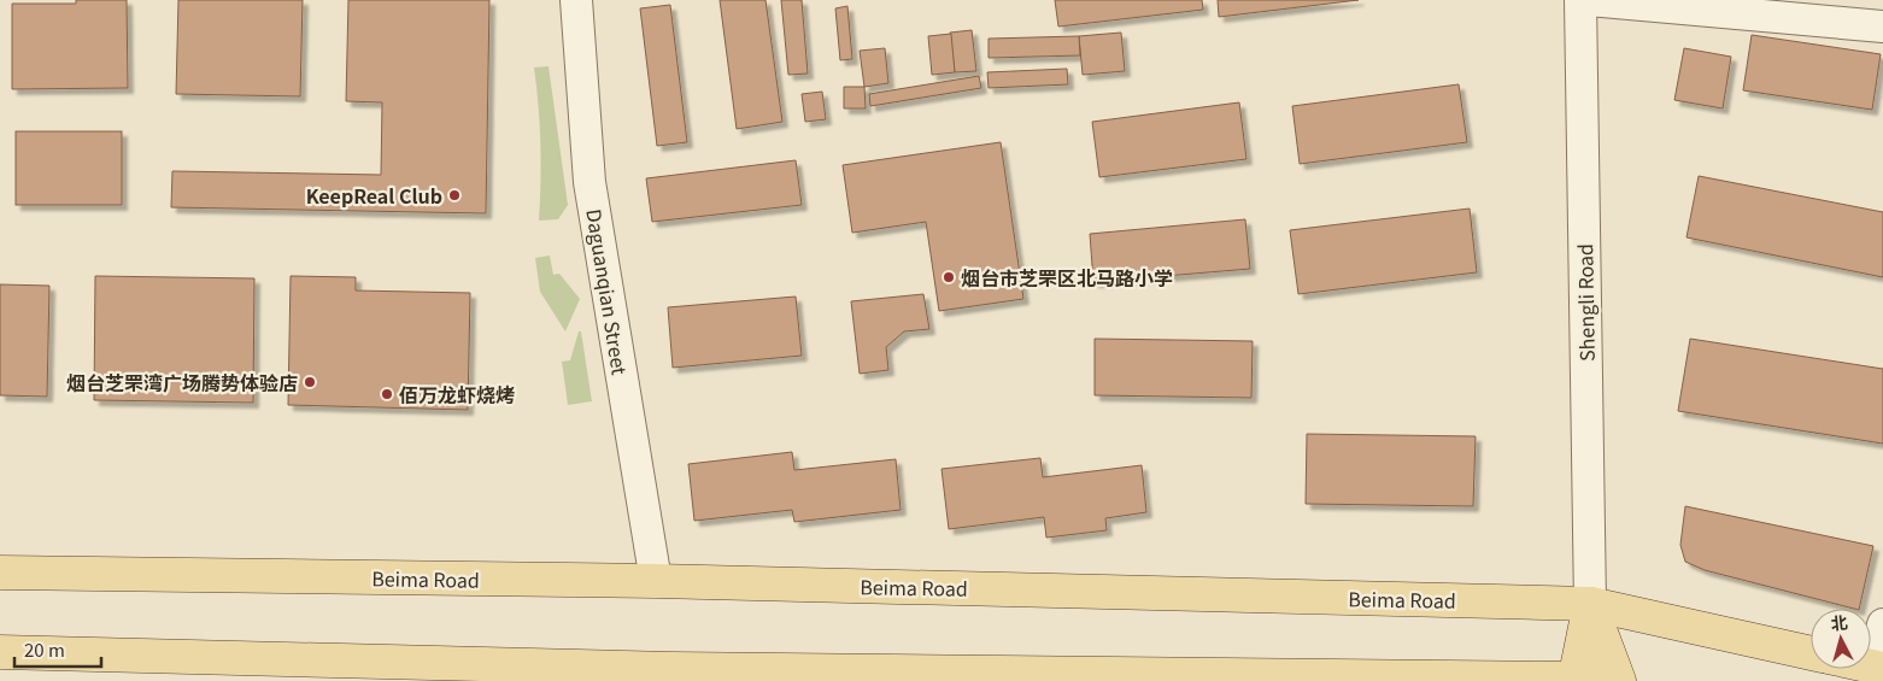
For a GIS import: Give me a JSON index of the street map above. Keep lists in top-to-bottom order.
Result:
{
  "streets": {
    "main road": ["Shengli Road", "Beima Road"],
    "street": ["Daguanqian Street"]
  },
  "crossings": [
    ["Daguanqian Street", "Beima Road"],
    ["Shengli Road", "Beima Road"]
  ],
  "places": [
    "KeepReal Club",
    "烟台市芝罘区北马路小学",
    "烟台芝罘湾广场腾势体验店",
    "佰万龙虾烧烤"
  ],
  "scale_bar": "20 m",
  "north": "top"
}
